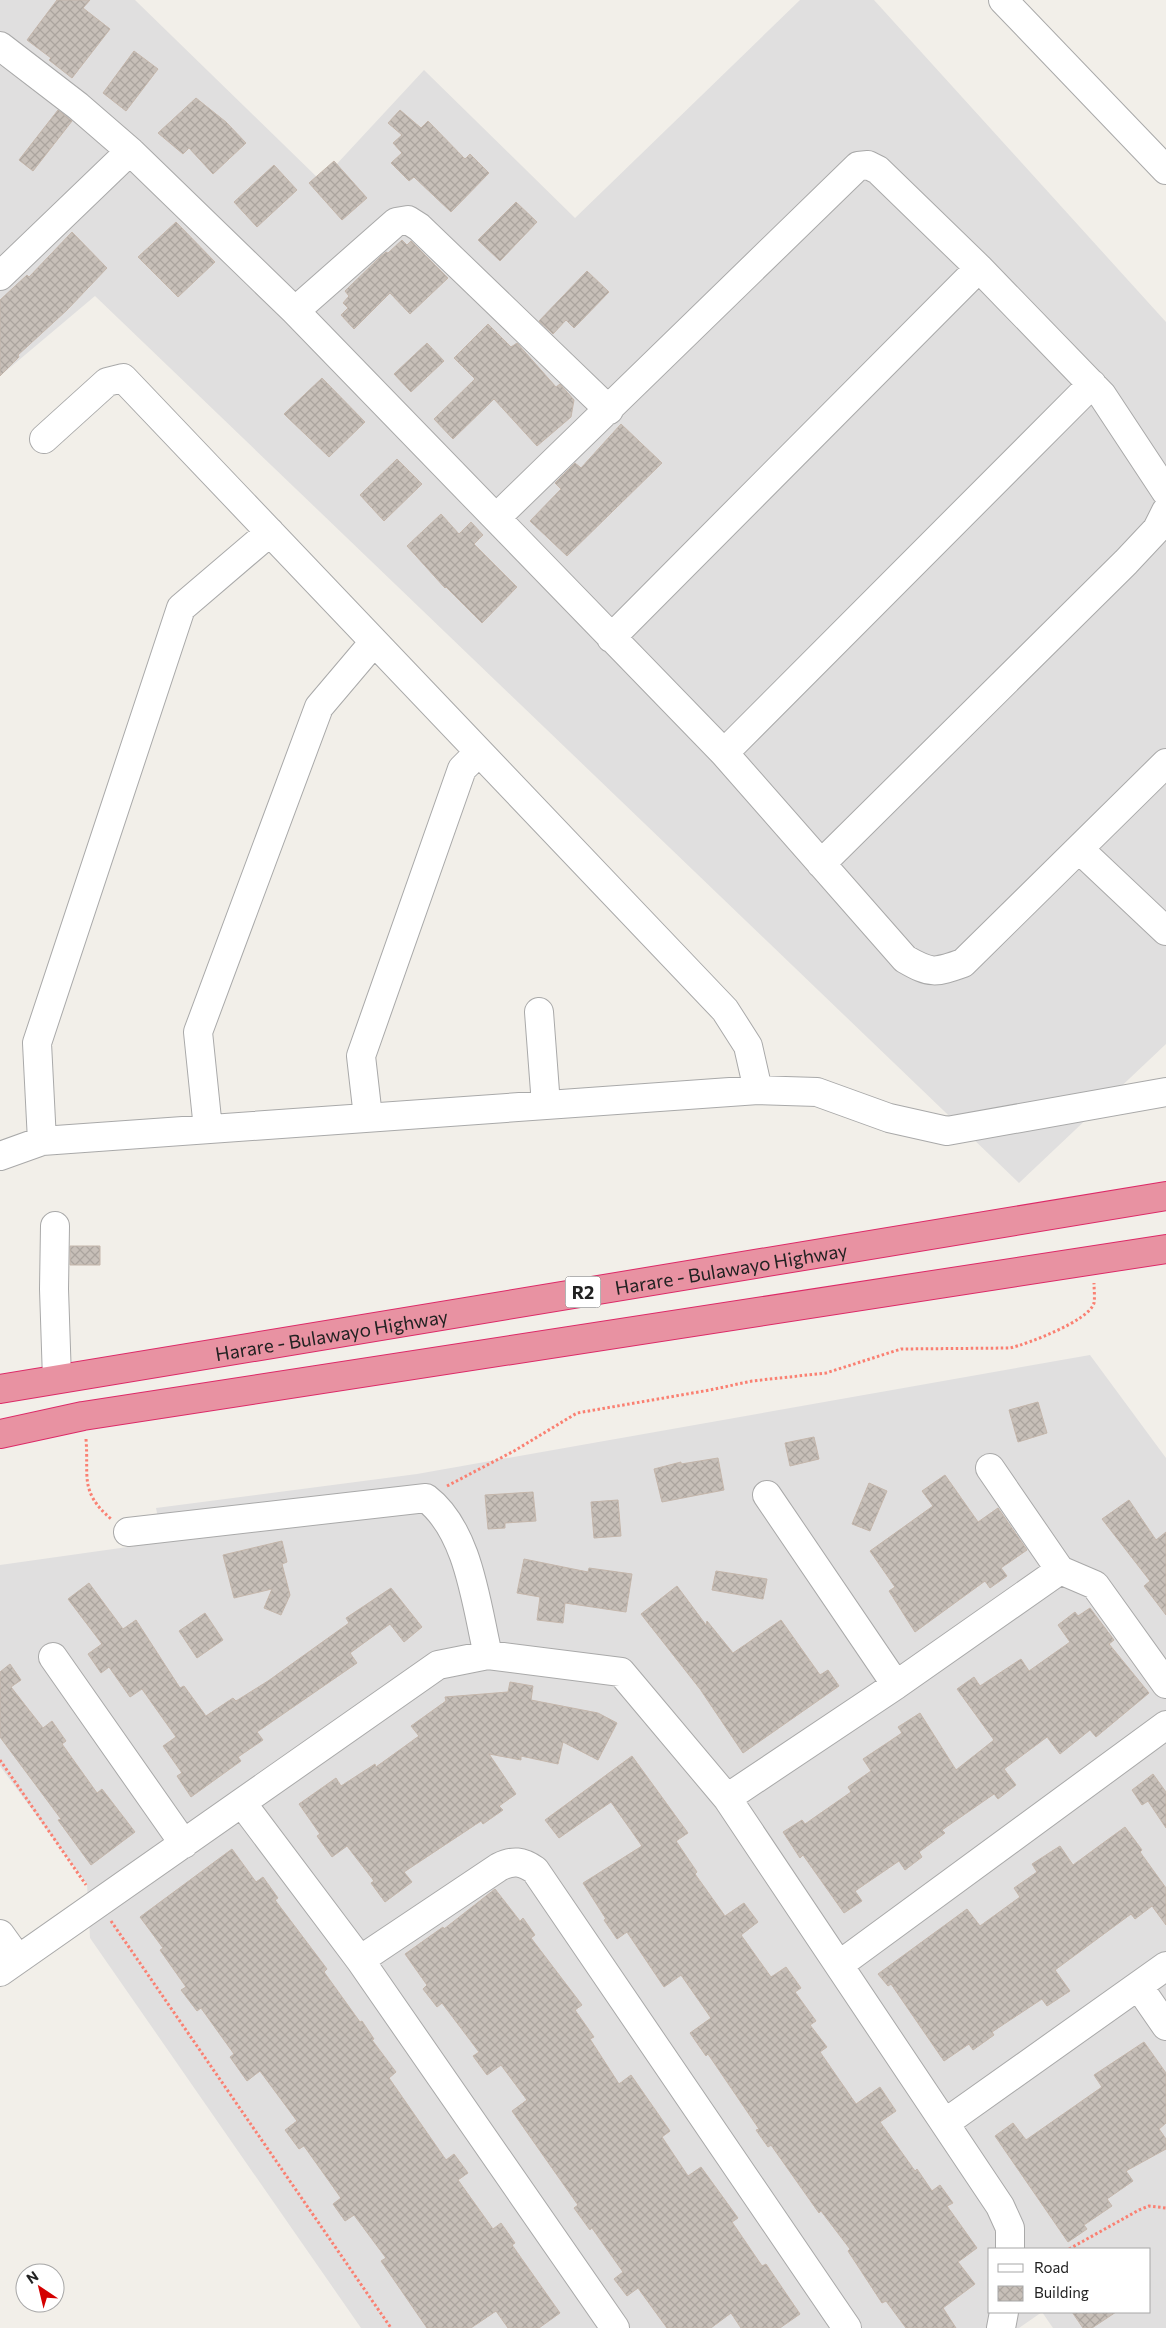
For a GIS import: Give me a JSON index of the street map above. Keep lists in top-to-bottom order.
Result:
{
  "streets": {
    "highway": ["Harare - Bulawayo Highway", "R2"]
  },
  "legend": ["Road", "Building"],
  "north": "top left"
}
